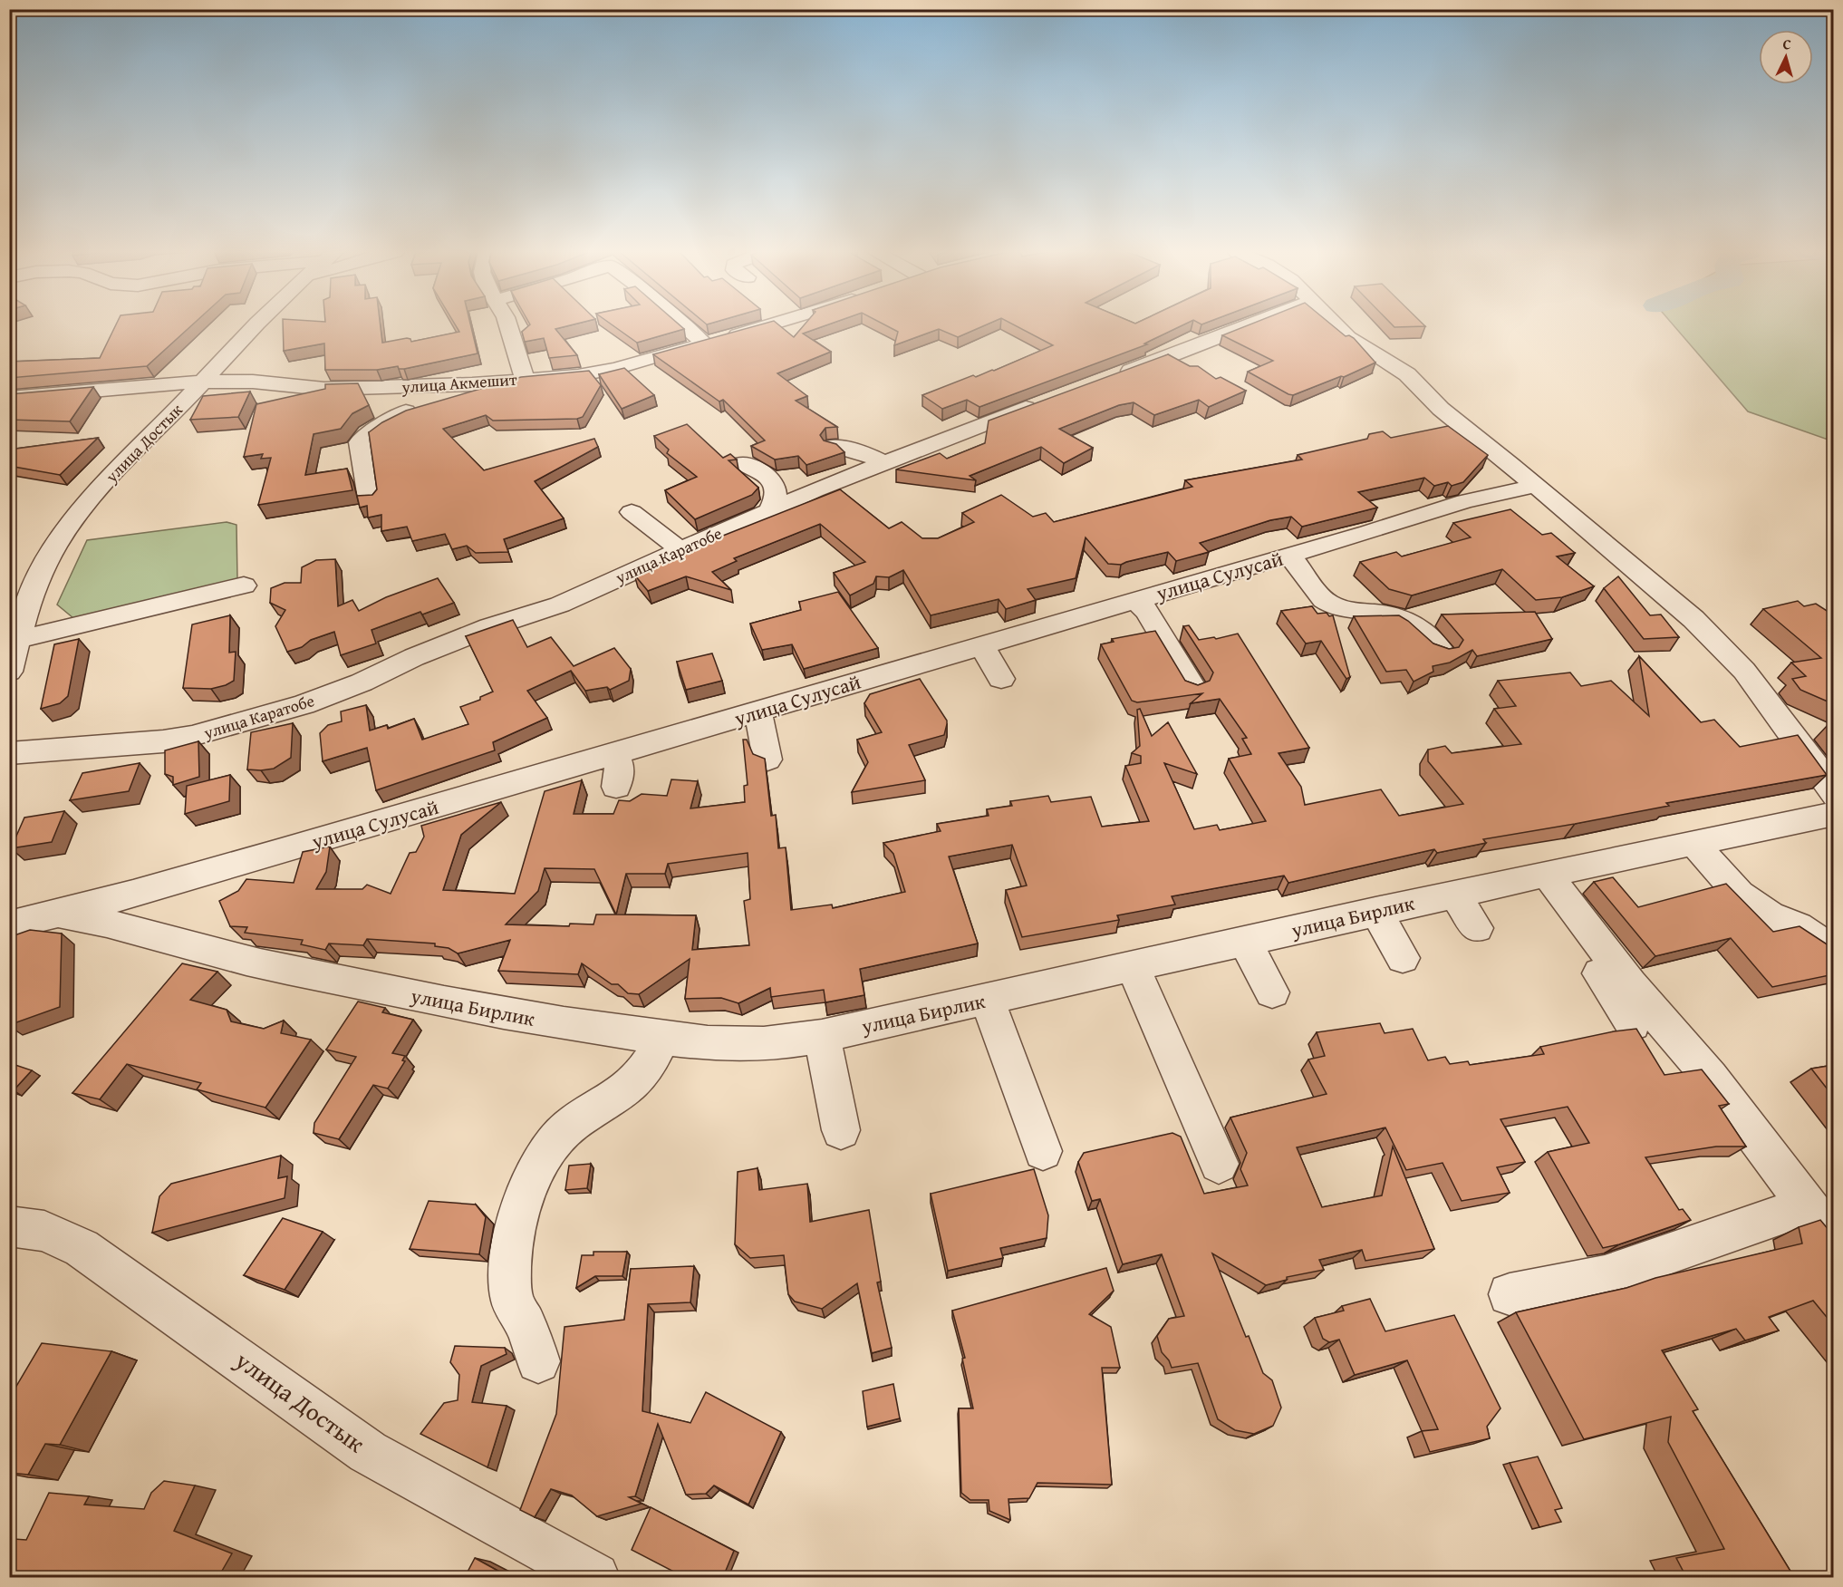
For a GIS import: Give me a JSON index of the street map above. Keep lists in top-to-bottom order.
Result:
{
  "streets": {
    "street": [
      "улица Акмешит",
      "улица Достык",
      "улица Каратобе",
      "улица Сулусай",
      "улица Бирлик"
    ]
  },
  "crossings": [
    ["улица Акмешит", "улица Достык"],
    ["улица Сулусай", "улица Бирлик"]
  ],
  "north": "top"
}
